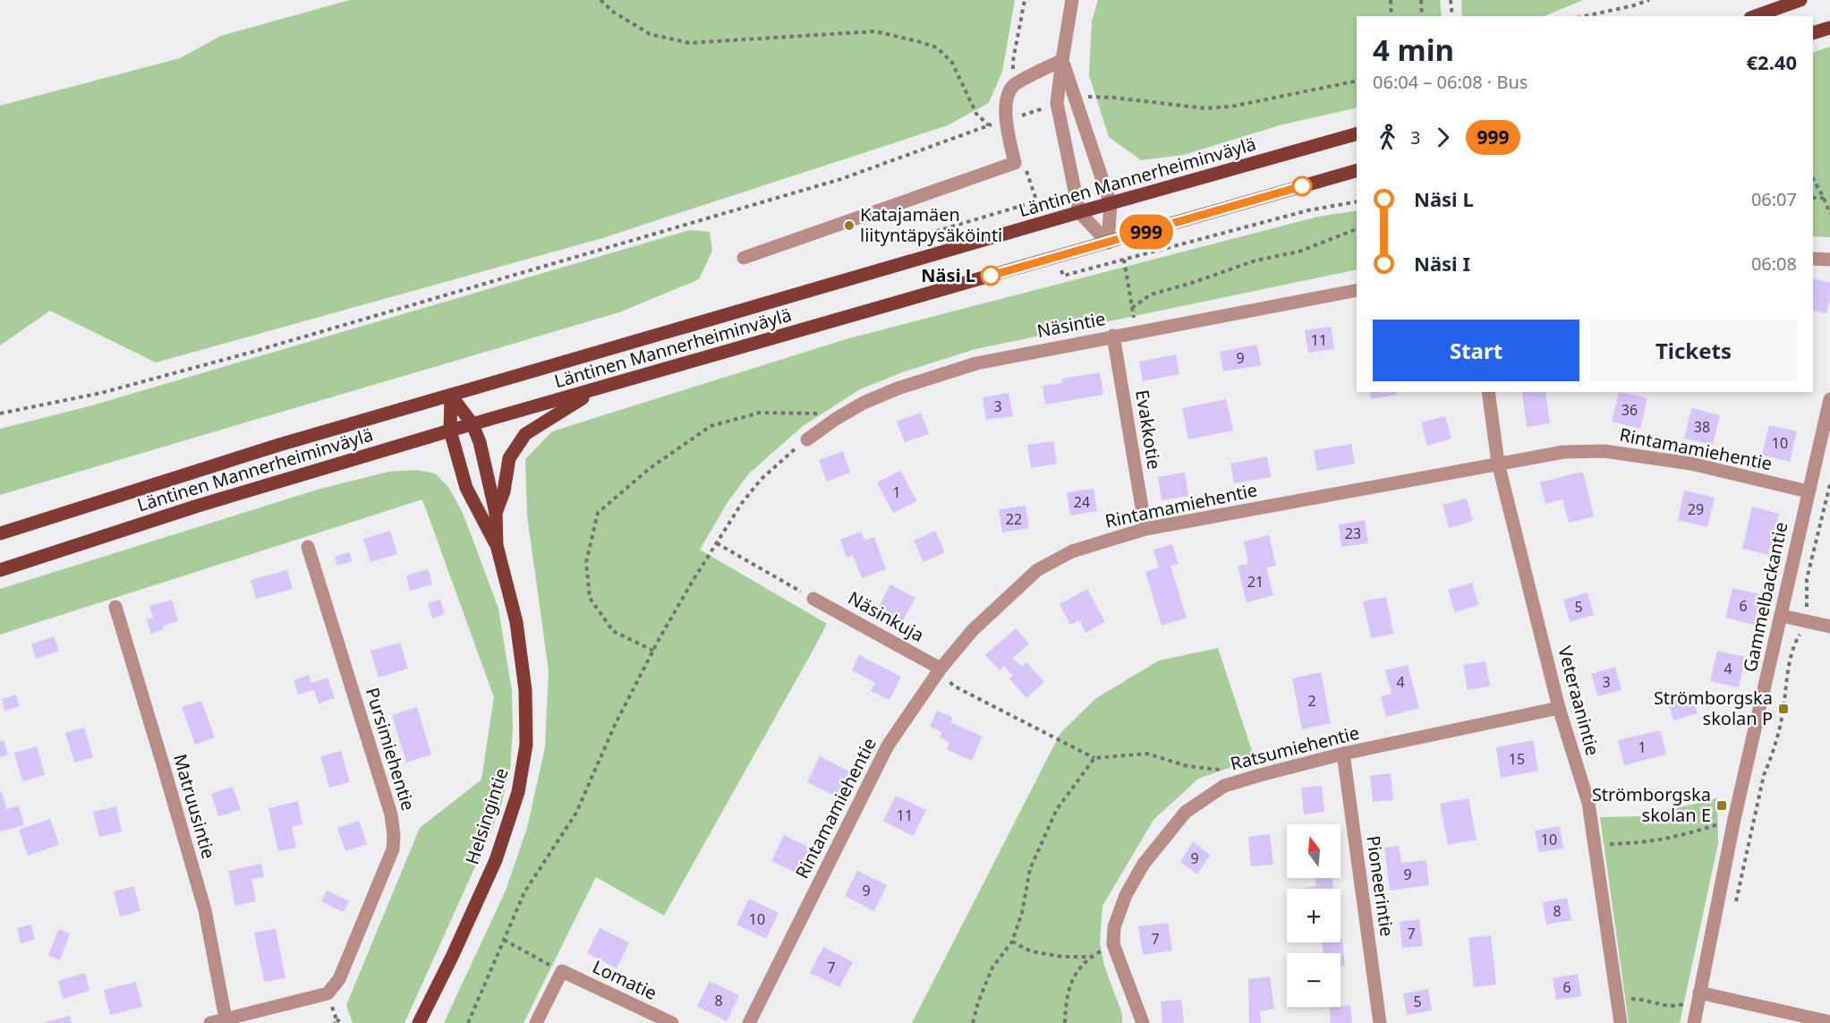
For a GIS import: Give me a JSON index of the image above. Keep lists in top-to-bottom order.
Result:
{
  "streets": {
    "main road": ["Läntinen Mannerheiminväylä", "Helsingintie"],
    "street": [
      "Näsintie",
      "Evakkotie",
      "Rintamamiehentie",
      "Gammelbackantie",
      "Näsinkuja",
      "Veteraanintie",
      "Ratsumiehentie",
      "Pursimiehentie",
      "Matruusintie",
      "Pioneerintie",
      "Lomatie"
    ]
  },
  "crossings": [
    ["Läntinen Mannerheiminväylä", "Helsingintie"],
    ["Näsintie", "Evakkotie"],
    ["Evakkotie", "Rintamamiehentie"],
    ["Rintamamiehentie", "Gammelbackantie"],
    ["Rintamamiehentie", "Näsinkuja"],
    ["Rintamamiehentie", "Veteraanintie"],
    ["Veteraanintie", "Ratsumiehentie"],
    ["Ratsumiehentie", "Pioneerintie"],
    ["Pursimiehentie", "Matruusintie"]
  ],
  "places": {
    "other": ["Katajamäen liityntäpysäköinti", "Näsi L"],
    "transit": ["Strömborgska skolan P", "Strömborgska skolan E"]
  },
  "lines": ["bus line 999"],
  "house_numbers": [
    "11",
    "9",
    "3",
    "36",
    "38",
    "10",
    "1",
    "24",
    "29",
    "22",
    "23",
    "21",
    "6",
    "5",
    "4",
    "4",
    "3",
    "2",
    "1",
    "15",
    "11",
    "10",
    "9",
    "9",
    "9",
    "8",
    "10",
    "7",
    "7",
    "7",
    "6",
    "8",
    "5"
  ],
  "north": "top",
  "page": {
    "on_map": "999",
    "heading": ["4 min", "06:04 – 06:08 · Bus", "€2.40"],
    "legs": ["3", "999"],
    "list": [
      {
        "name": "Näsi L",
        "value": "06:07"
      },
      {
        "name": "Näsi I",
        "value": "06:08"
      }
    ],
    "buttons": ["Start", "Tickets"],
    "map_buttons": ["+", "−"]
  }
}
